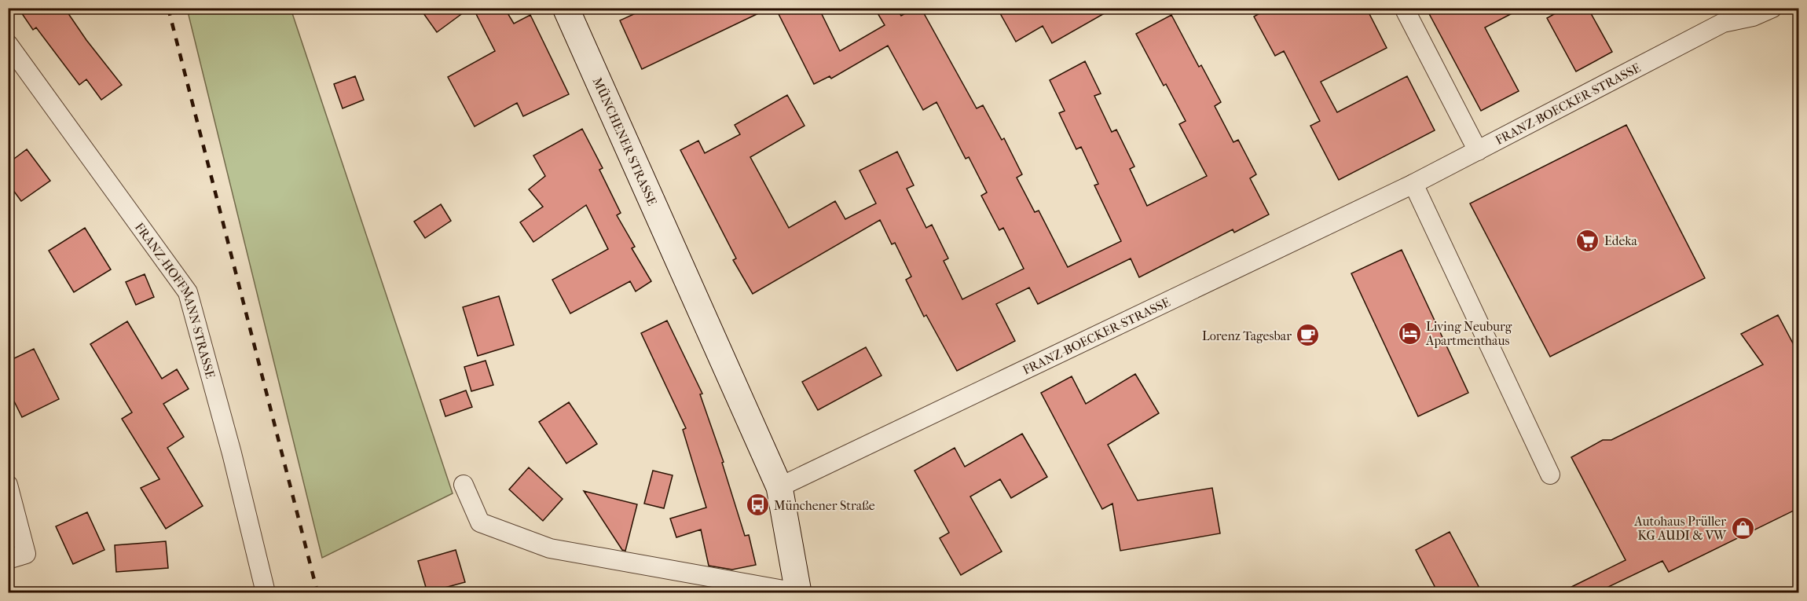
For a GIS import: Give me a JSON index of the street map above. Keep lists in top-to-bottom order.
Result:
{
  "streets": {
    "main road": ["MÜNCHENER STRASSE"],
    "street": ["FRANZ-BOECKER-STRASSE", "FRANZ-HOFFMANN-STRASSE"]
  },
  "crossings": [
    ["FRANZ-BOECKER-STRASSE", "MÜNCHENER STRASSE"]
  ],
  "places": {
    "supermarket": ["Edeka"],
    "hotel": ["Living Neuburg Apartmenthaus"],
    "cafe": ["Lorenz Tagesbar"],
    "bus stop": ["Münchener Straße"],
    "shop": ["Autohaus Prüller KG AUDI & VW"]
  }
}
